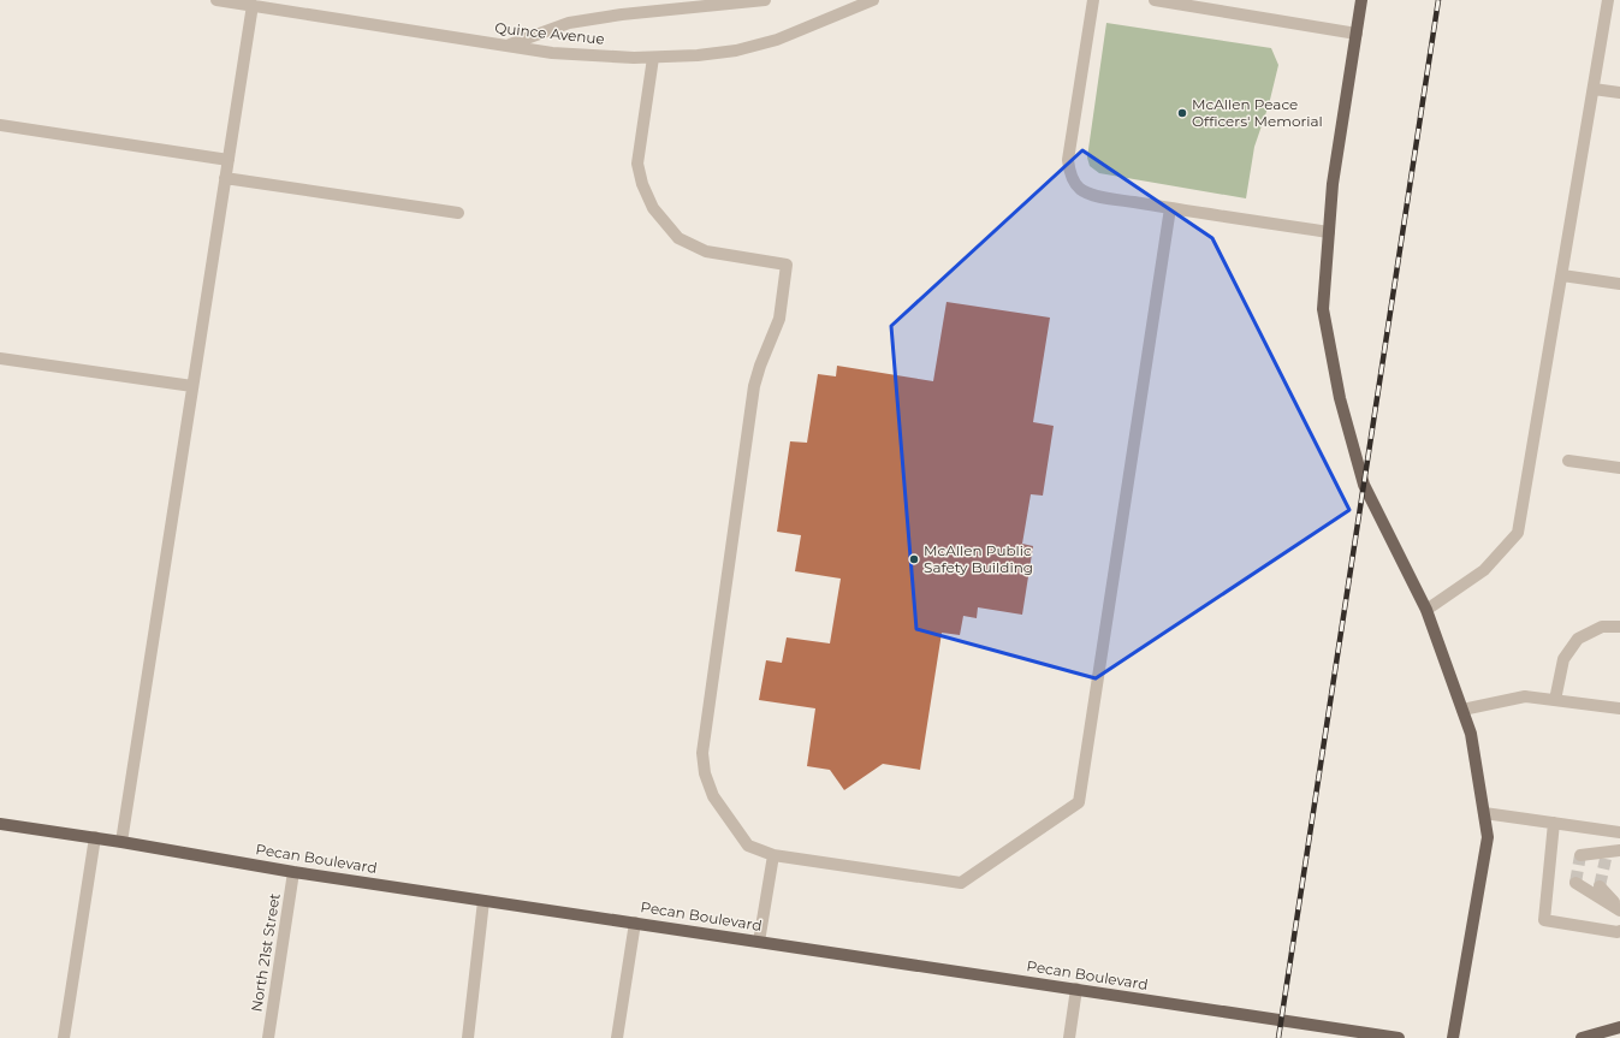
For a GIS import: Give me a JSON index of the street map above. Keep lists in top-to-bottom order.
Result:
{
  "streets": {
    "main road": ["Pecan Boulevard"],
    "street": ["Quince Avenue", "North 21st Street"]
  },
  "crossings": [
    ["Pecan Boulevard", "North 21st Street"]
  ],
  "places": ["McAllen Peace Officers' Memorial", "McAllen Public Safety Building"]
}
